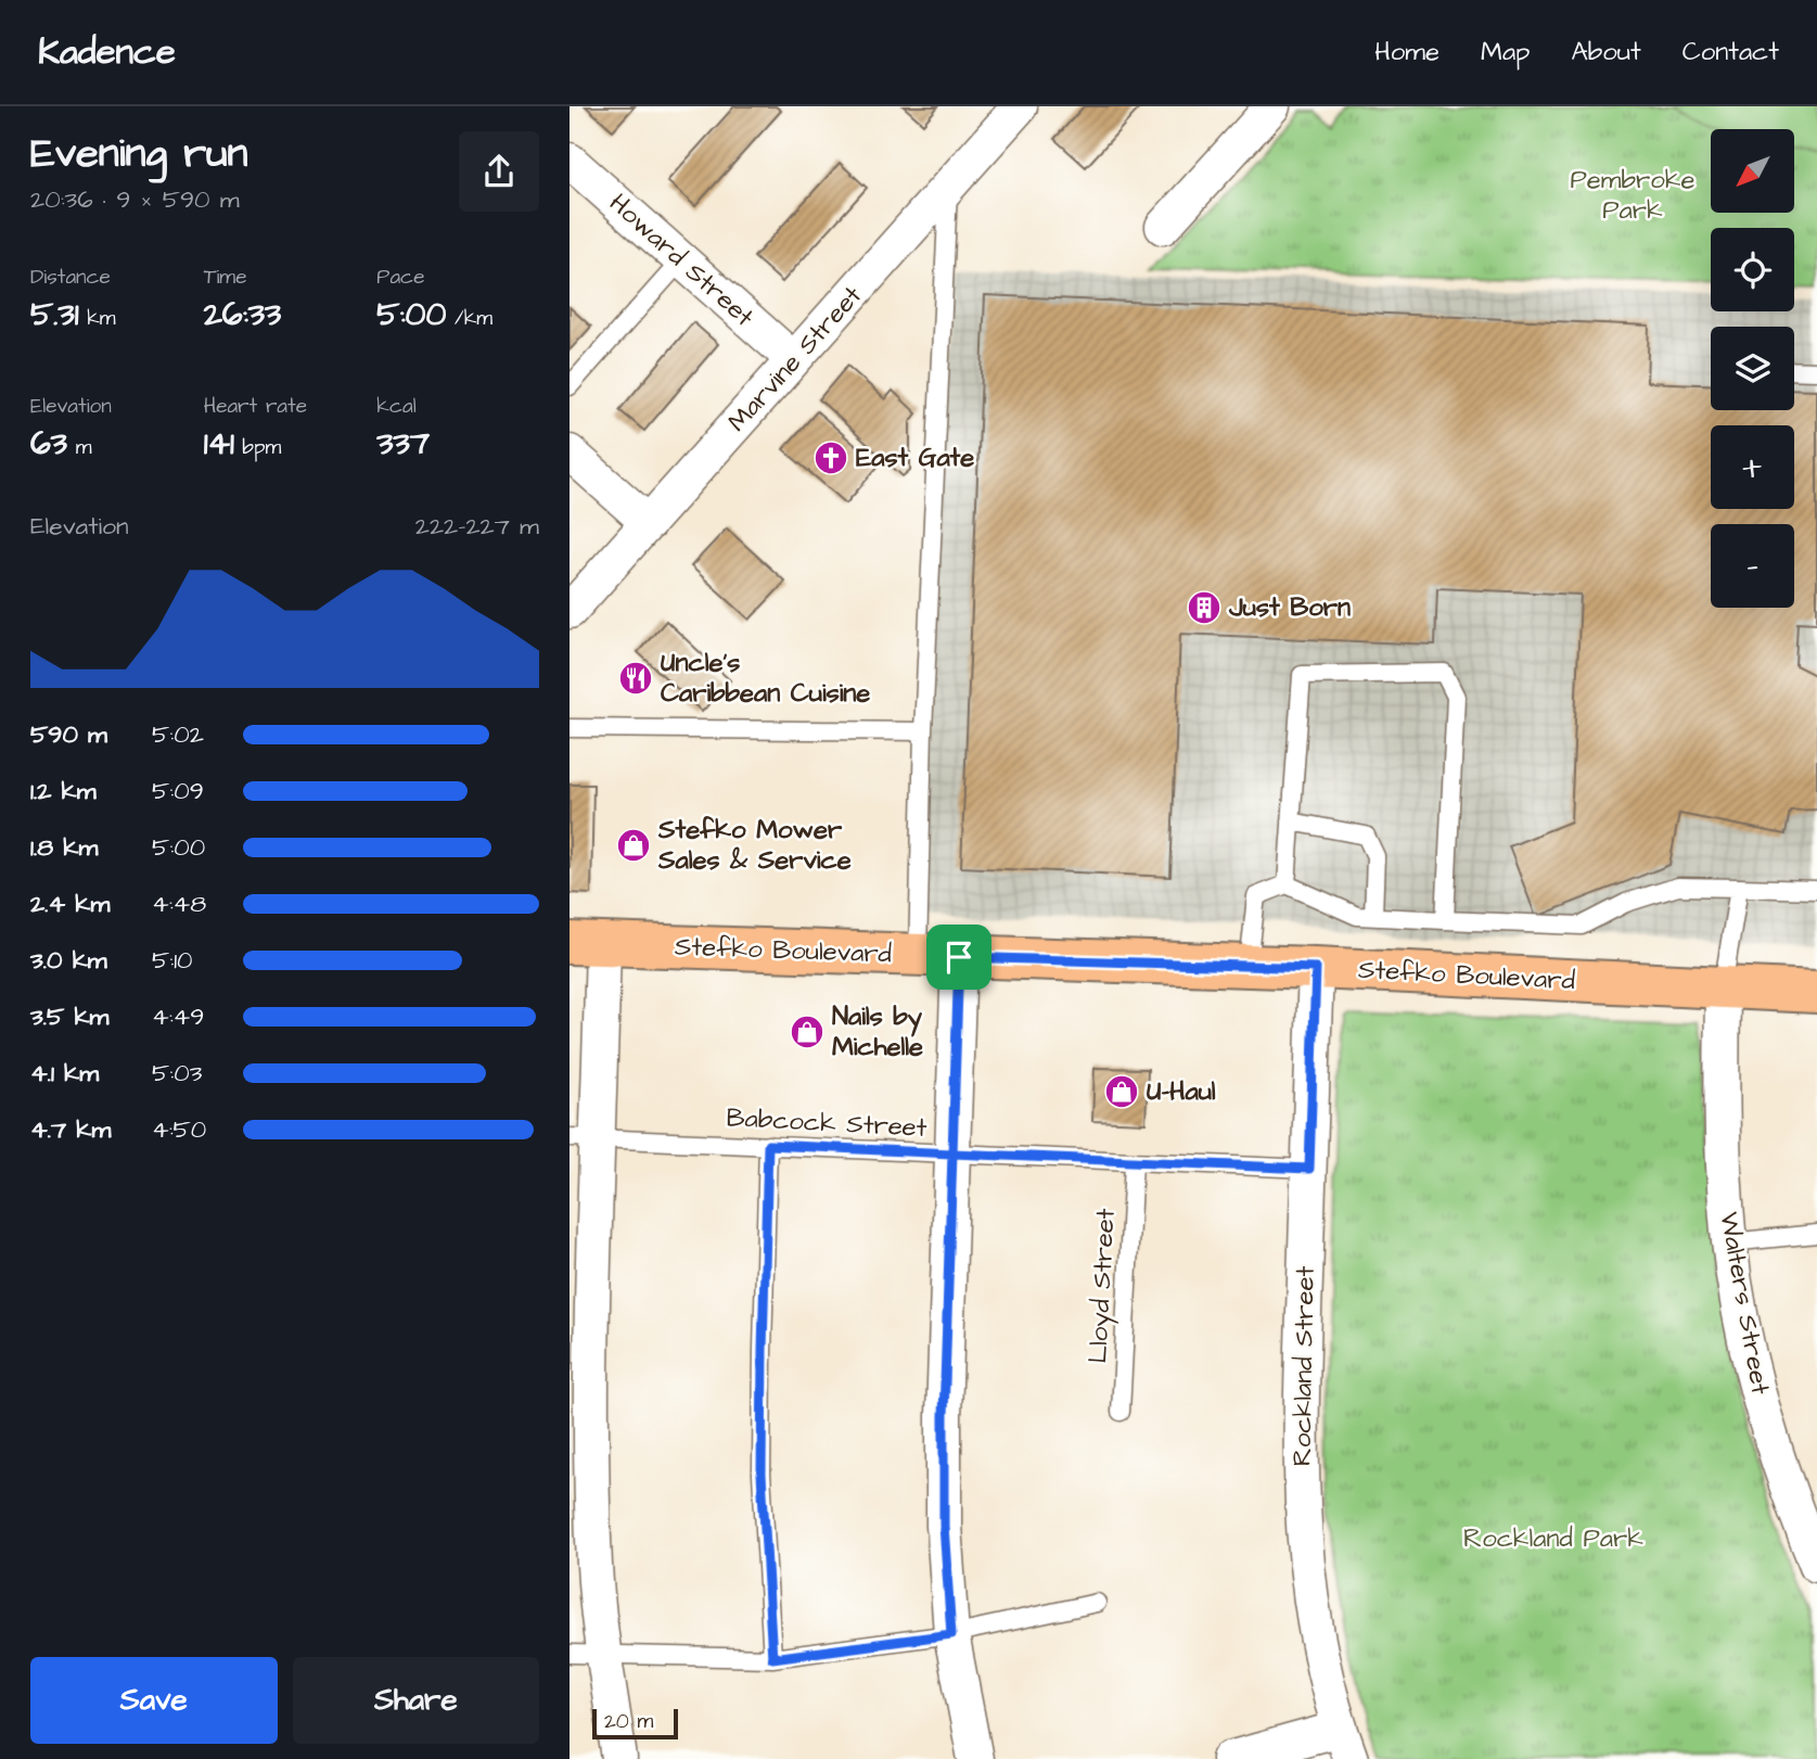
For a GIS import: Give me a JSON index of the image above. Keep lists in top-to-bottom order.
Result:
{
  "streets": {
    "main road": ["Stefko Boulevard"],
    "street": [
      "Howard Street",
      "Marvine Street",
      "Walters Street",
      "Rockland Street"
    ],
    "lane": ["Babcock Street", "Lloyd Street"]
  },
  "crossings": [
    ["Howard Street", "Marvine Street"],
    ["Stefko Boulevard", "Walters Street"],
    ["Stefko Boulevard", "Rockland Street"],
    ["Babcock Street", "Lloyd Street"],
    ["Babcock Street", "Rockland Street"]
  ],
  "parks": ["Pembroke Park", "Rockland Park"],
  "places": {
    "church": ["East Gate"],
    "building": ["Just Born"],
    "restaurant": ["Uncle's Caribbean Cuisine"],
    "shop": ["Stefko Mower Sales & Service", "Nails by Michelle", "U-Haul"]
  },
  "scale_bar": "20 m",
  "north": "bottom left",
  "page": {
    "header": "Kadence",
    "nav": [
      "Home",
      "Map",
      "About",
      "Contact"
    ],
    "heading": ["Evening run", "20:36 · 9 × 590 m"],
    "map_buttons": ["+", "−"],
    "stats": [
      ["Distance", "5.31 km"],
      ["Time", "26:33"],
      ["Pace", "5:00 /km"],
      ["Elevation", "63 m"],
      ["Heart rate", "141 bpm"],
      ["kcal", "337"]
    ],
    "chart": ["Elevation", "222–227 m"],
    "list": [
      {
        "name": "590 m",
        "note": "5:02"
      },
      {
        "name": "1.2 km",
        "note": "5:09"
      },
      {
        "name": "1.8 km",
        "note": "5:00"
      },
      {
        "name": "2.4 km",
        "note": "4:48"
      },
      {
        "name": "3.0 km",
        "note": "5:10"
      },
      {
        "name": "3.5 km",
        "note": "4:49"
      },
      {
        "name": "4.1 km",
        "note": "5:03"
      },
      {
        "name": "4.7 km",
        "note": "4:50"
      }
    ],
    "buttons": ["Save", "Share"],
    "scale": "20 m"
  }
}
